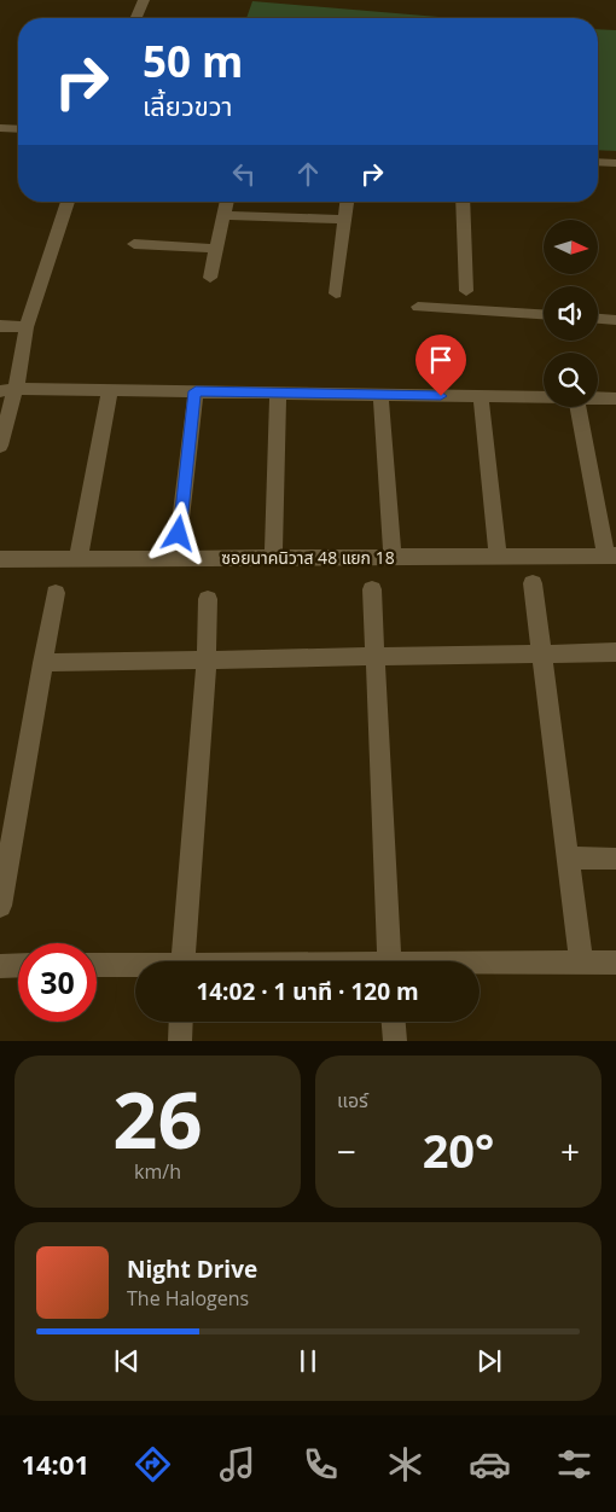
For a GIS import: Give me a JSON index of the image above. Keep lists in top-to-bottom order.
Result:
{
  "streets": {
    "street": ["ซอยนาคนิวาส 48 แยก 18"]
  },
  "north": "right",
  "page": {
    "turn": ["50 m", "เลี้ยวขวา"],
    "limit": "30",
    "trip": "14:02 · 1 นาที · 120 m",
    "tile": [
      ["26", "km/h"],
      "แอร์"
    ],
    "heat": ["−", "20°", "+"],
    "song": ["Night Drive", "The Halogens"],
    "tabs": "14:01"
  }
}
